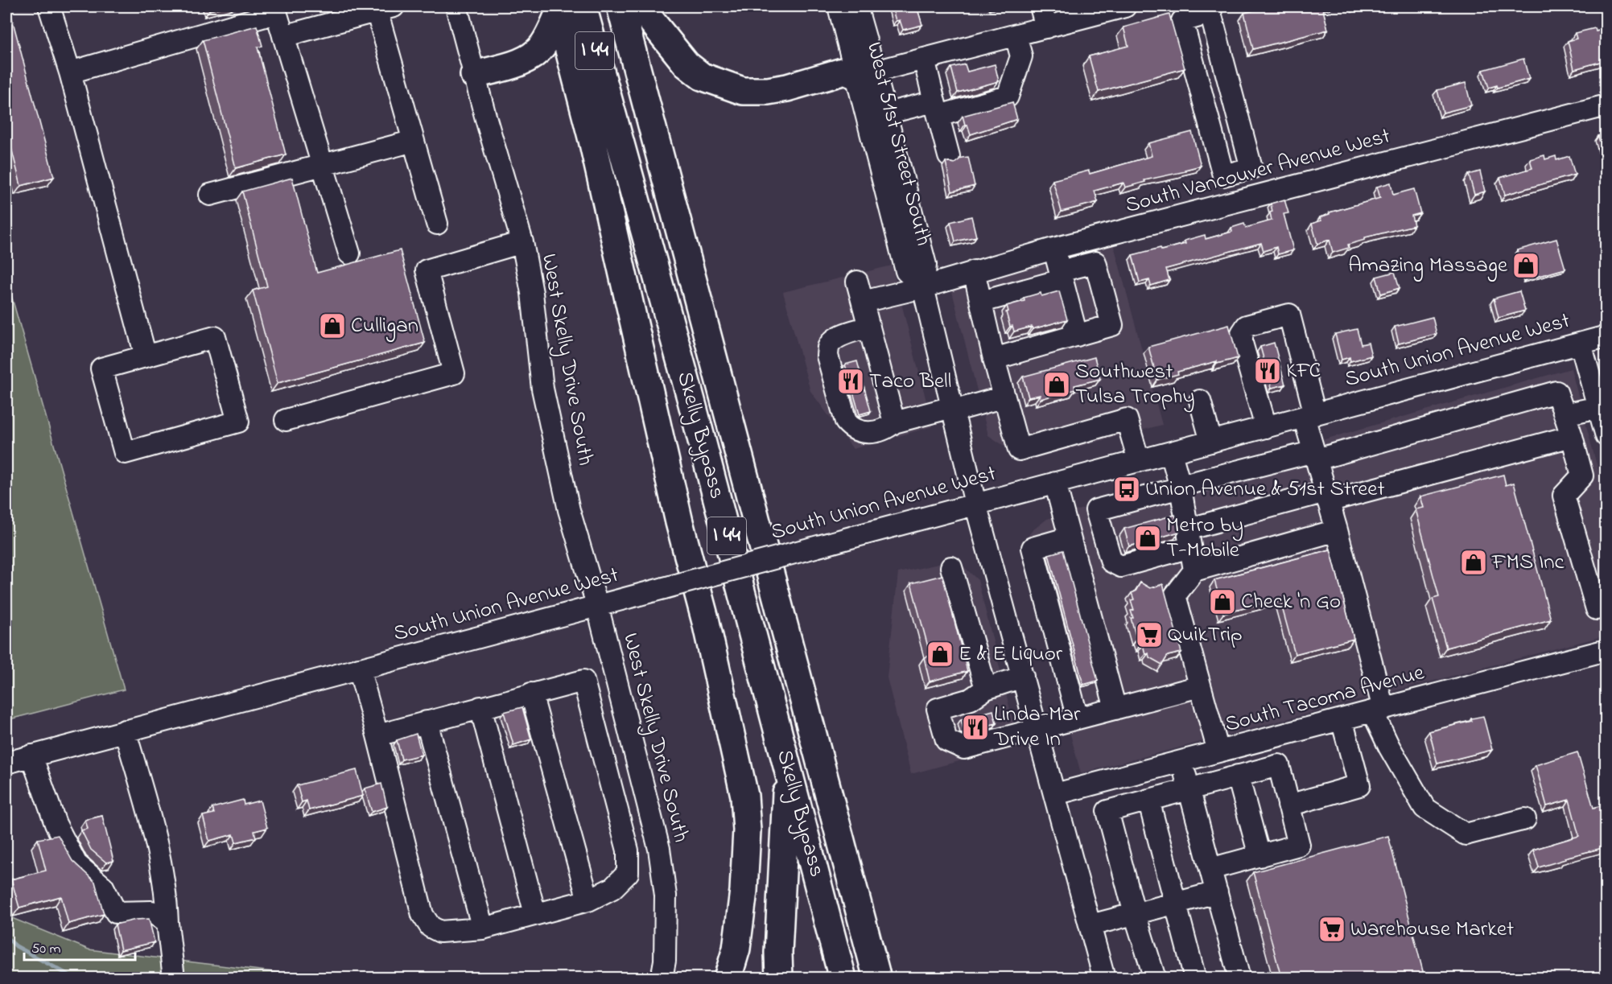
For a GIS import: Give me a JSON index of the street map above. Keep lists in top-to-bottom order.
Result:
{
  "streets": {
    "highway": ["I 44", "Skelly Bypass"],
    "street": [
      "West 51st Street South",
      "South Vancouver Avenue West",
      "South Union Avenue West",
      "West Skelly Drive South",
      "South Tacoma Avenue"
    ]
  },
  "crossings": [
    ["West 51st Street South", "South Vancouver Avenue West"],
    ["West 51st Street South", "South Union Avenue West"],
    ["West 51st Street South", "South Tacoma Avenue"],
    ["South Union Avenue West", "West Skelly Drive South"]
  ],
  "places": {
    "shop": [
      "Amazing Massage",
      "Culligan",
      "Southwest Tulsa Trophy",
      "Metro by T-Mobile",
      "FMS Inc",
      "Check 'n Go",
      "E & E Liquor"
    ],
    "restaurant": ["KFC", "Taco Bell", "Linda-Mar Drive In"],
    "bus stop": ["Union Avenue & 51st Street"],
    "supermarket": ["QuikTrip", "Warehouse Market"]
  },
  "scale_bar": "50 m"
}
